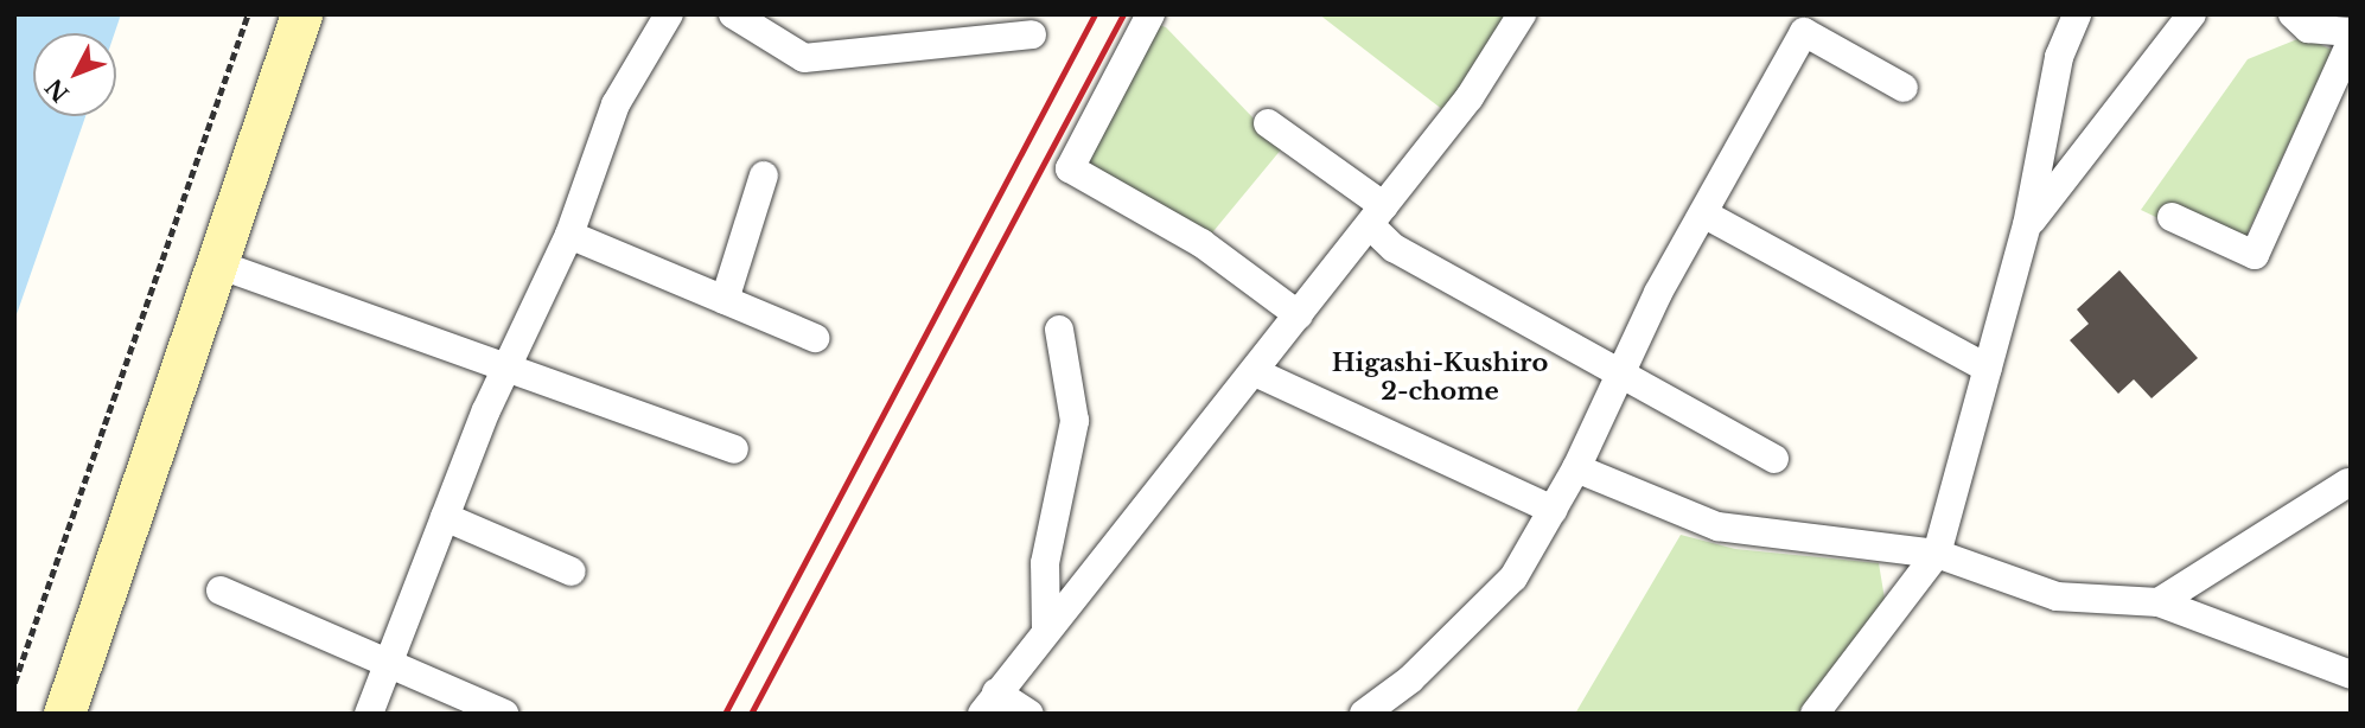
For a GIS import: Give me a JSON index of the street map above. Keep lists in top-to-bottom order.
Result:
{
  "districts": ["Higashi-Kushiro 2-chome"],
  "north": "bottom left"
}
